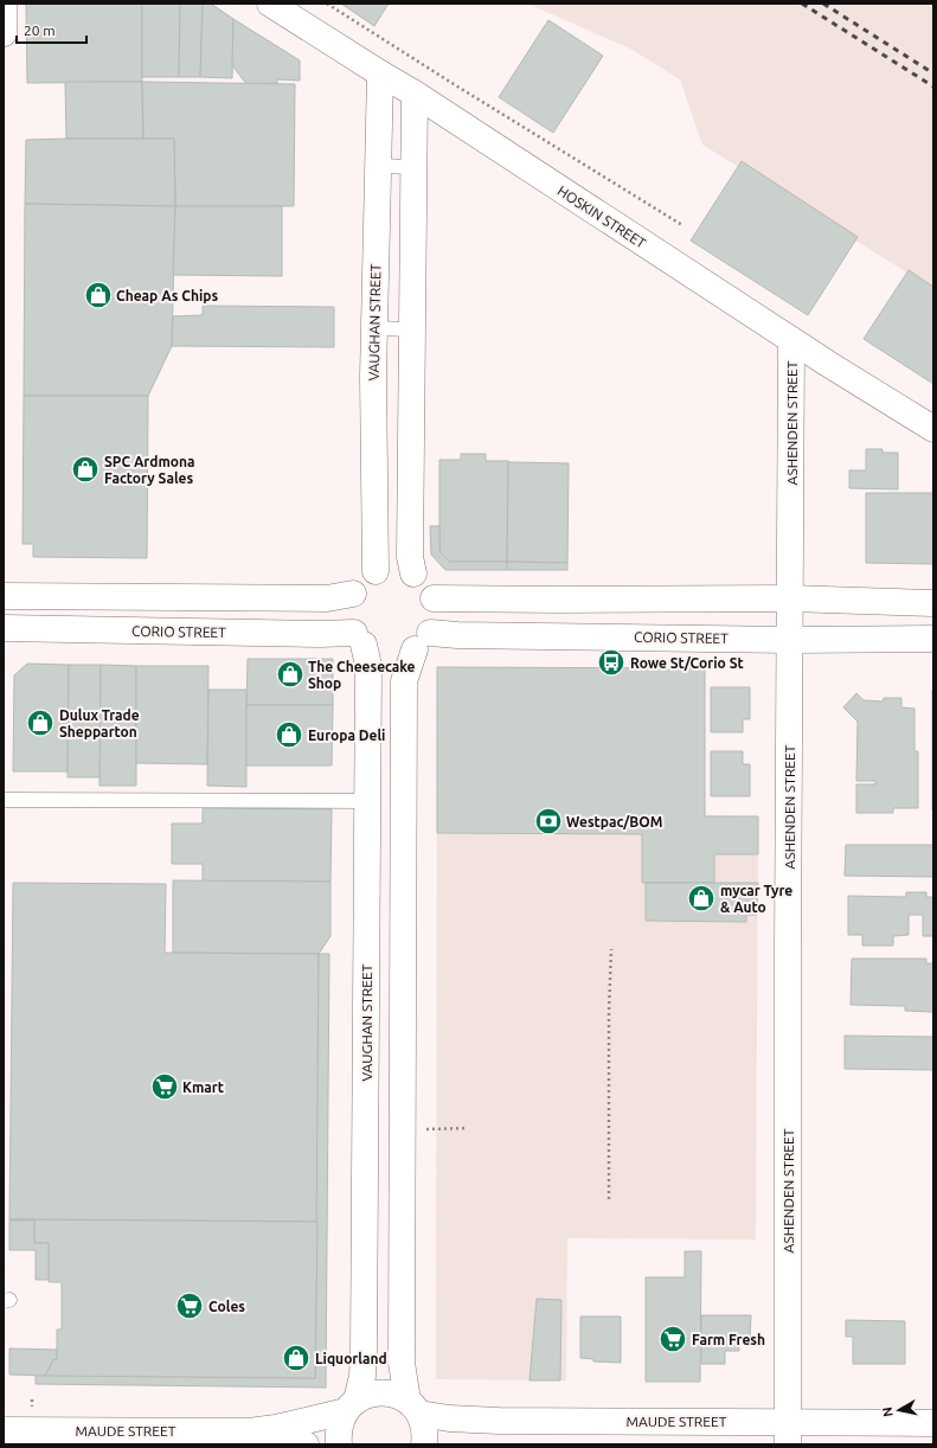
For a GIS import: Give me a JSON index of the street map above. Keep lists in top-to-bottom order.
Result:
{
  "streets": {
    "street": [
      "HOSKIN STREET",
      "VAUGHAN STREET",
      "ASHENDEN STREET",
      "CORIO STREET",
      "MAUDE STREET"
    ]
  },
  "crossings": [
    ["HOSKIN STREET", "VAUGHAN STREET"],
    ["HOSKIN STREET", "ASHENDEN STREET"],
    ["VAUGHAN STREET", "CORIO STREET"],
    ["VAUGHAN STREET", "MAUDE STREET"],
    ["ASHENDEN STREET", "CORIO STREET"],
    ["ASHENDEN STREET", "MAUDE STREET"]
  ],
  "places": {
    "shop": [
      "Cheap As Chips",
      "SPC Ardmona Factory Sales",
      "The Cheesecake Shop",
      "Dulux Trade Shepparton",
      "Europa Deli",
      "mycar Tyre & Auto",
      "Liquorland"
    ],
    "bus stop": ["Rowe St/Corio St"],
    "bank": ["Westpac/BOM"],
    "supermarket": ["Kmart", "Coles", "Farm Fresh"]
  },
  "scale_bar": "20 m",
  "north": "left"
}
